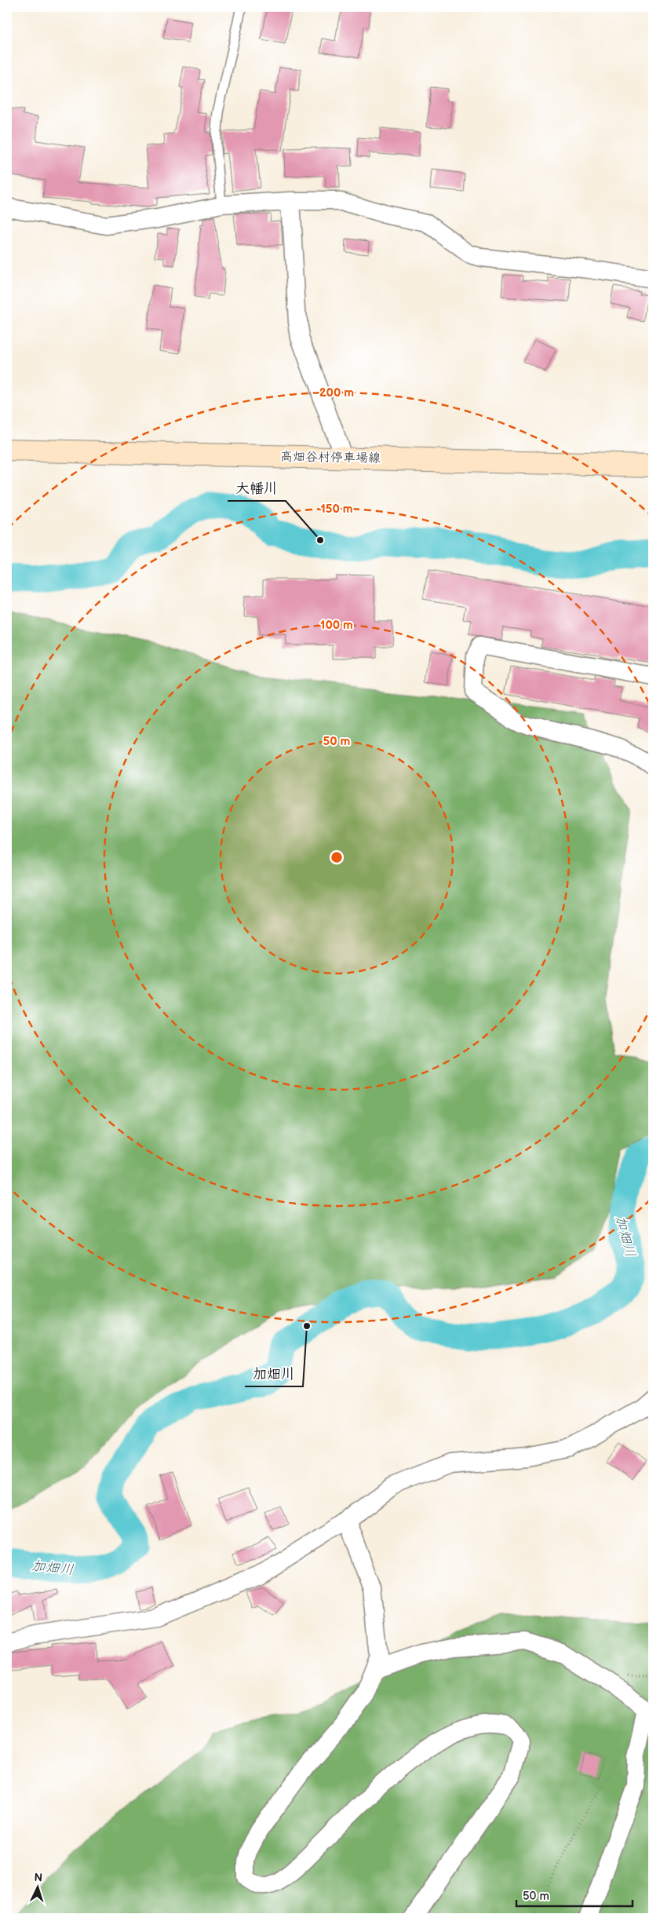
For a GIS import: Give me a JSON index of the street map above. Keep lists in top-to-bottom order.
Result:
{
  "streets": {
    "main road": ["高畑谷村停車場線"]
  },
  "water": ["加畑川"],
  "places": ["大幡川", "加畑川"],
  "scale_bar": "50 m",
  "north": "top",
  "rings": [
    "200 m",
    "150 m",
    "100 m",
    "50 m"
  ]
}
